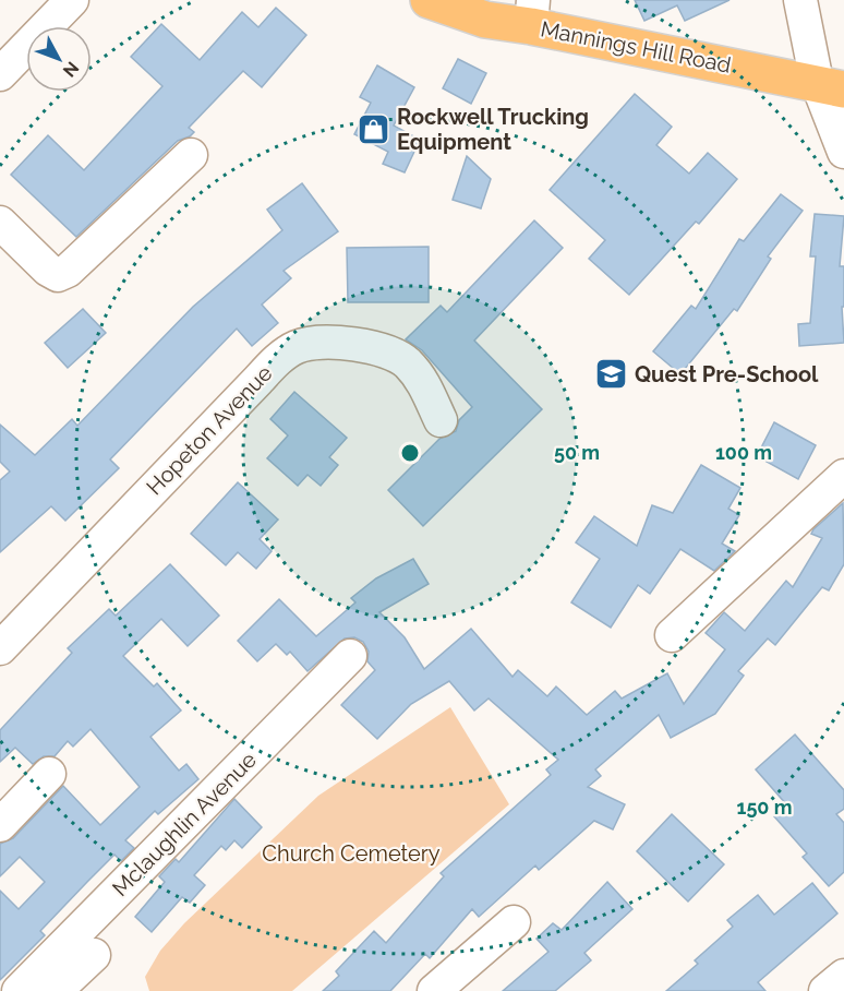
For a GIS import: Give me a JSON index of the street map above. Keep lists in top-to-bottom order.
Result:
{
  "streets": {
    "main road": ["Mannings Hill Road"],
    "street": ["Hopeton Avenue", "Mclaughlin Avenue"]
  },
  "parks": ["Church Cemetery"],
  "places": {
    "shop": ["Rockwell Trucking Equipment"],
    "school or university": ["Quest Pre-School"]
  },
  "north": "bottom right",
  "rings": ["50 m", "100 m", "150 m"]
}
